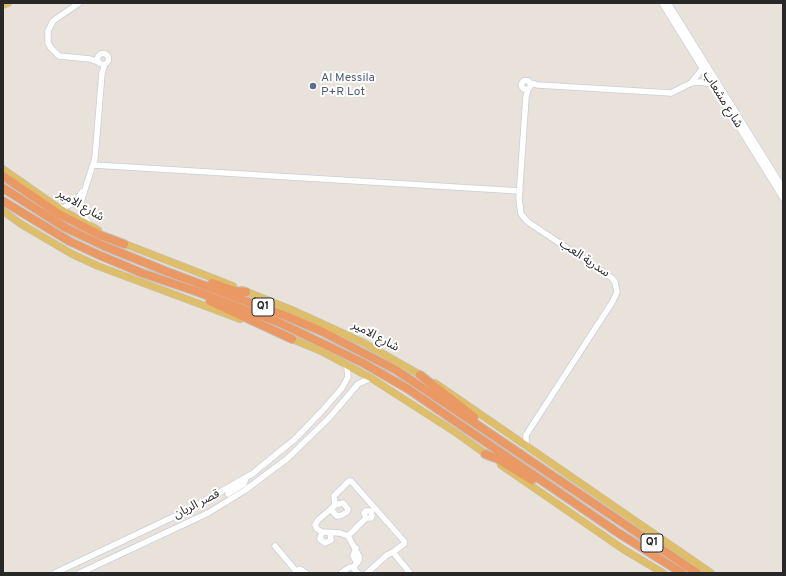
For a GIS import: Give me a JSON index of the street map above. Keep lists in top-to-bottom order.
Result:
{
  "streets": {
    "highway": ["شارع الامير", "Q1"],
    "street": ["شارع مشعاب", "سدرية العب", "قصر الريان"]
  },
  "places": ["Al Messila P+R Lot"]
}
